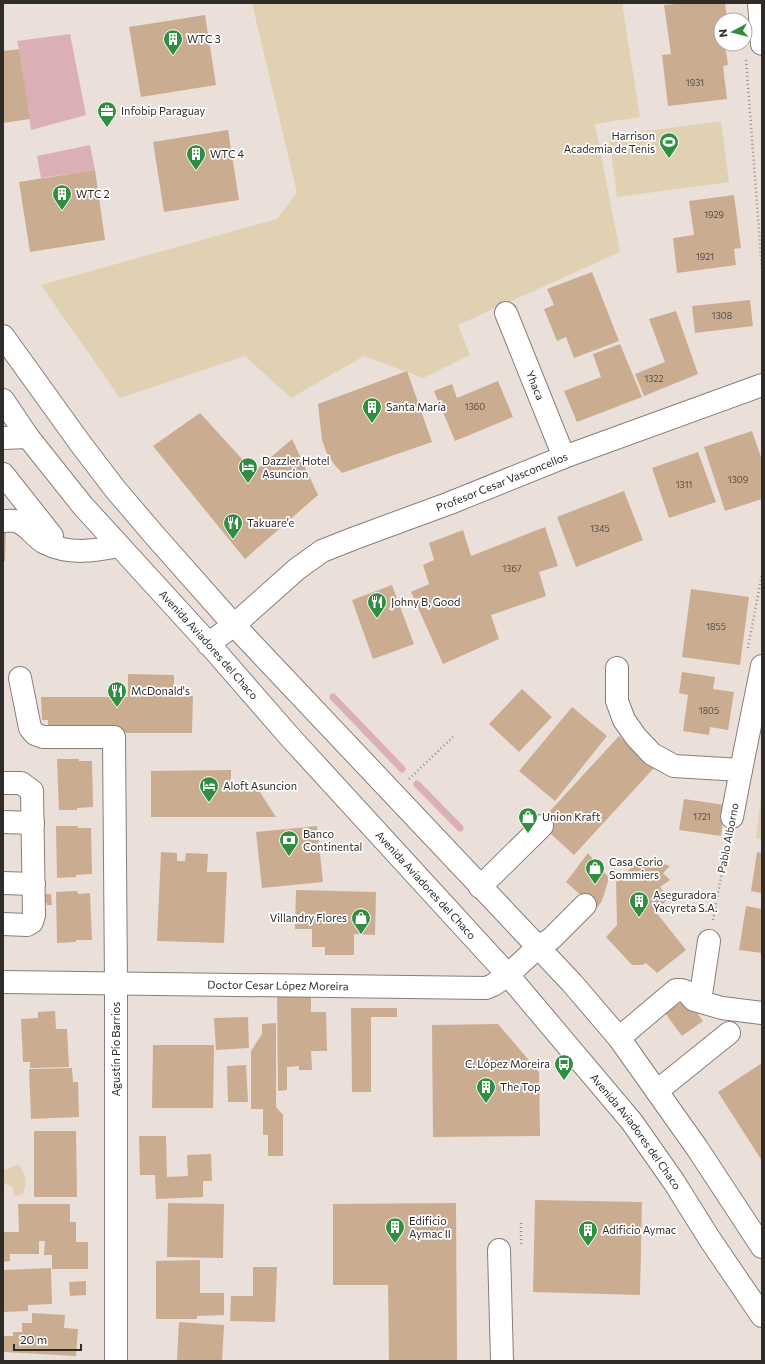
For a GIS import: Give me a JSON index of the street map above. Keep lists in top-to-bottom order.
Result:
{
  "streets": {
    "main road": [
      "Yhaca",
      "Profesor Cesar Vasconcellos",
      "Avenida Aviadores del Chaco",
      "Pablo Alborno",
      "Doctor Cesar López Moreira",
      "Agustín Pío Barrios"
    ]
  },
  "crossings": [
    ["Yhaca", "Profesor Cesar Vasconcellos"],
    ["Profesor Cesar Vasconcellos", "Avenida Aviadores del Chaco"],
    ["Avenida Aviadores del Chaco", "Doctor Cesar López Moreira"],
    ["Doctor Cesar López Moreira", "Agustín Pío Barrios"]
  ],
  "places": {
    "building": [
      "WTC 3",
      "WTC 4",
      "WTC 2",
      "Santa María",
      "Aseguradora Yacyreta S.A.",
      "The Top",
      "Edificio Aymac II",
      "Adificio Aymac"
    ],
    "office": ["Infobip Paraguay"],
    "sports": ["Harrison Academia de Tenis"],
    "hotel": ["Dazzler Hotel Asuncion", "Aloft Asuncion"],
    "restaurant": ["Takuare’e", "Johny B, Good", "McDonald's"],
    "shop": ["Union Kraft", "Casa Corio Sommiers", "Villandry Flores"],
    "bank": ["Banco Continental"],
    "bus stop": ["C. López Moreira"]
  },
  "house_numbers": [
    "1931",
    "1929",
    "1921",
    "1308",
    "1322",
    "1360",
    "1309",
    "1311",
    "1345",
    "1367",
    "1855",
    "1805",
    "1721"
  ],
  "scale_bar": "20 m",
  "north": "left"
}
